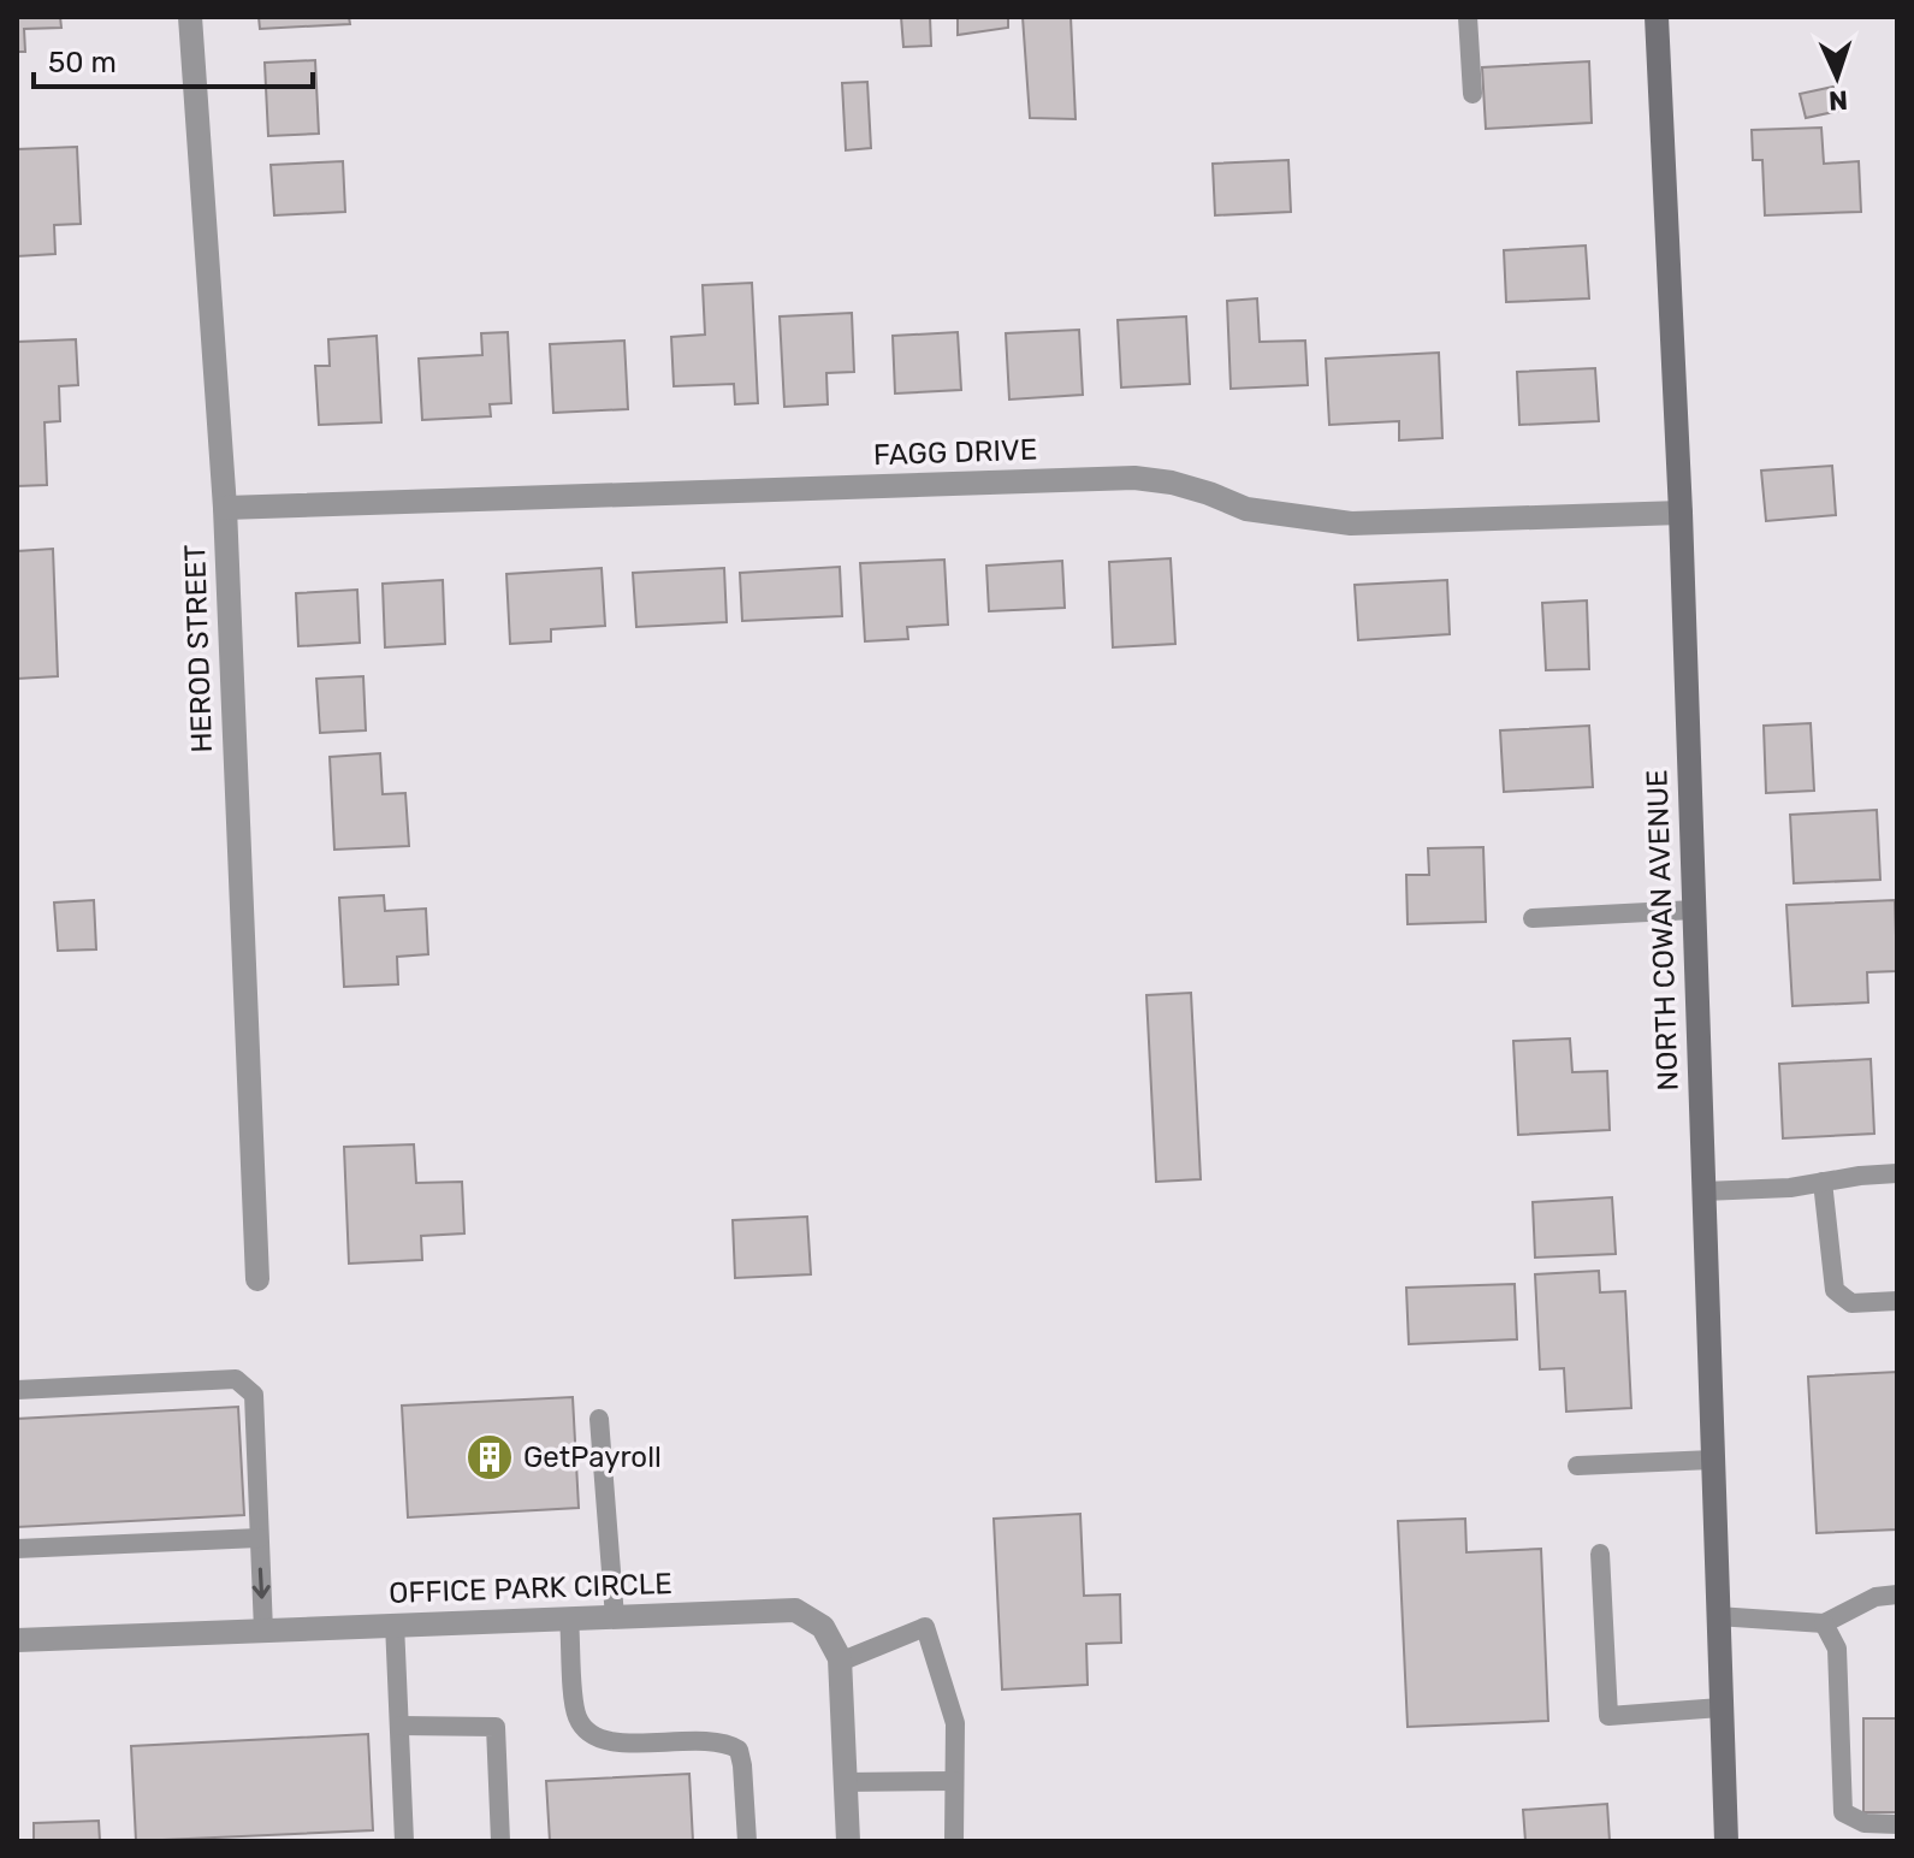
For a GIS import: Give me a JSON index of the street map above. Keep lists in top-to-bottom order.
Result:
{
  "streets": {
    "street": [
      "FAGG DRIVE",
      "HEROD STREET",
      "NORTH COWAN AVENUE",
      "OFFICE PARK CIRCLE"
    ]
  },
  "crossings": [
    ["FAGG DRIVE", "HEROD STREET"],
    ["FAGG DRIVE", "NORTH COWAN AVENUE"]
  ],
  "places": {
    "building": ["GetPayroll"]
  },
  "scale_bar": "50 m",
  "north": "bottom"
}
